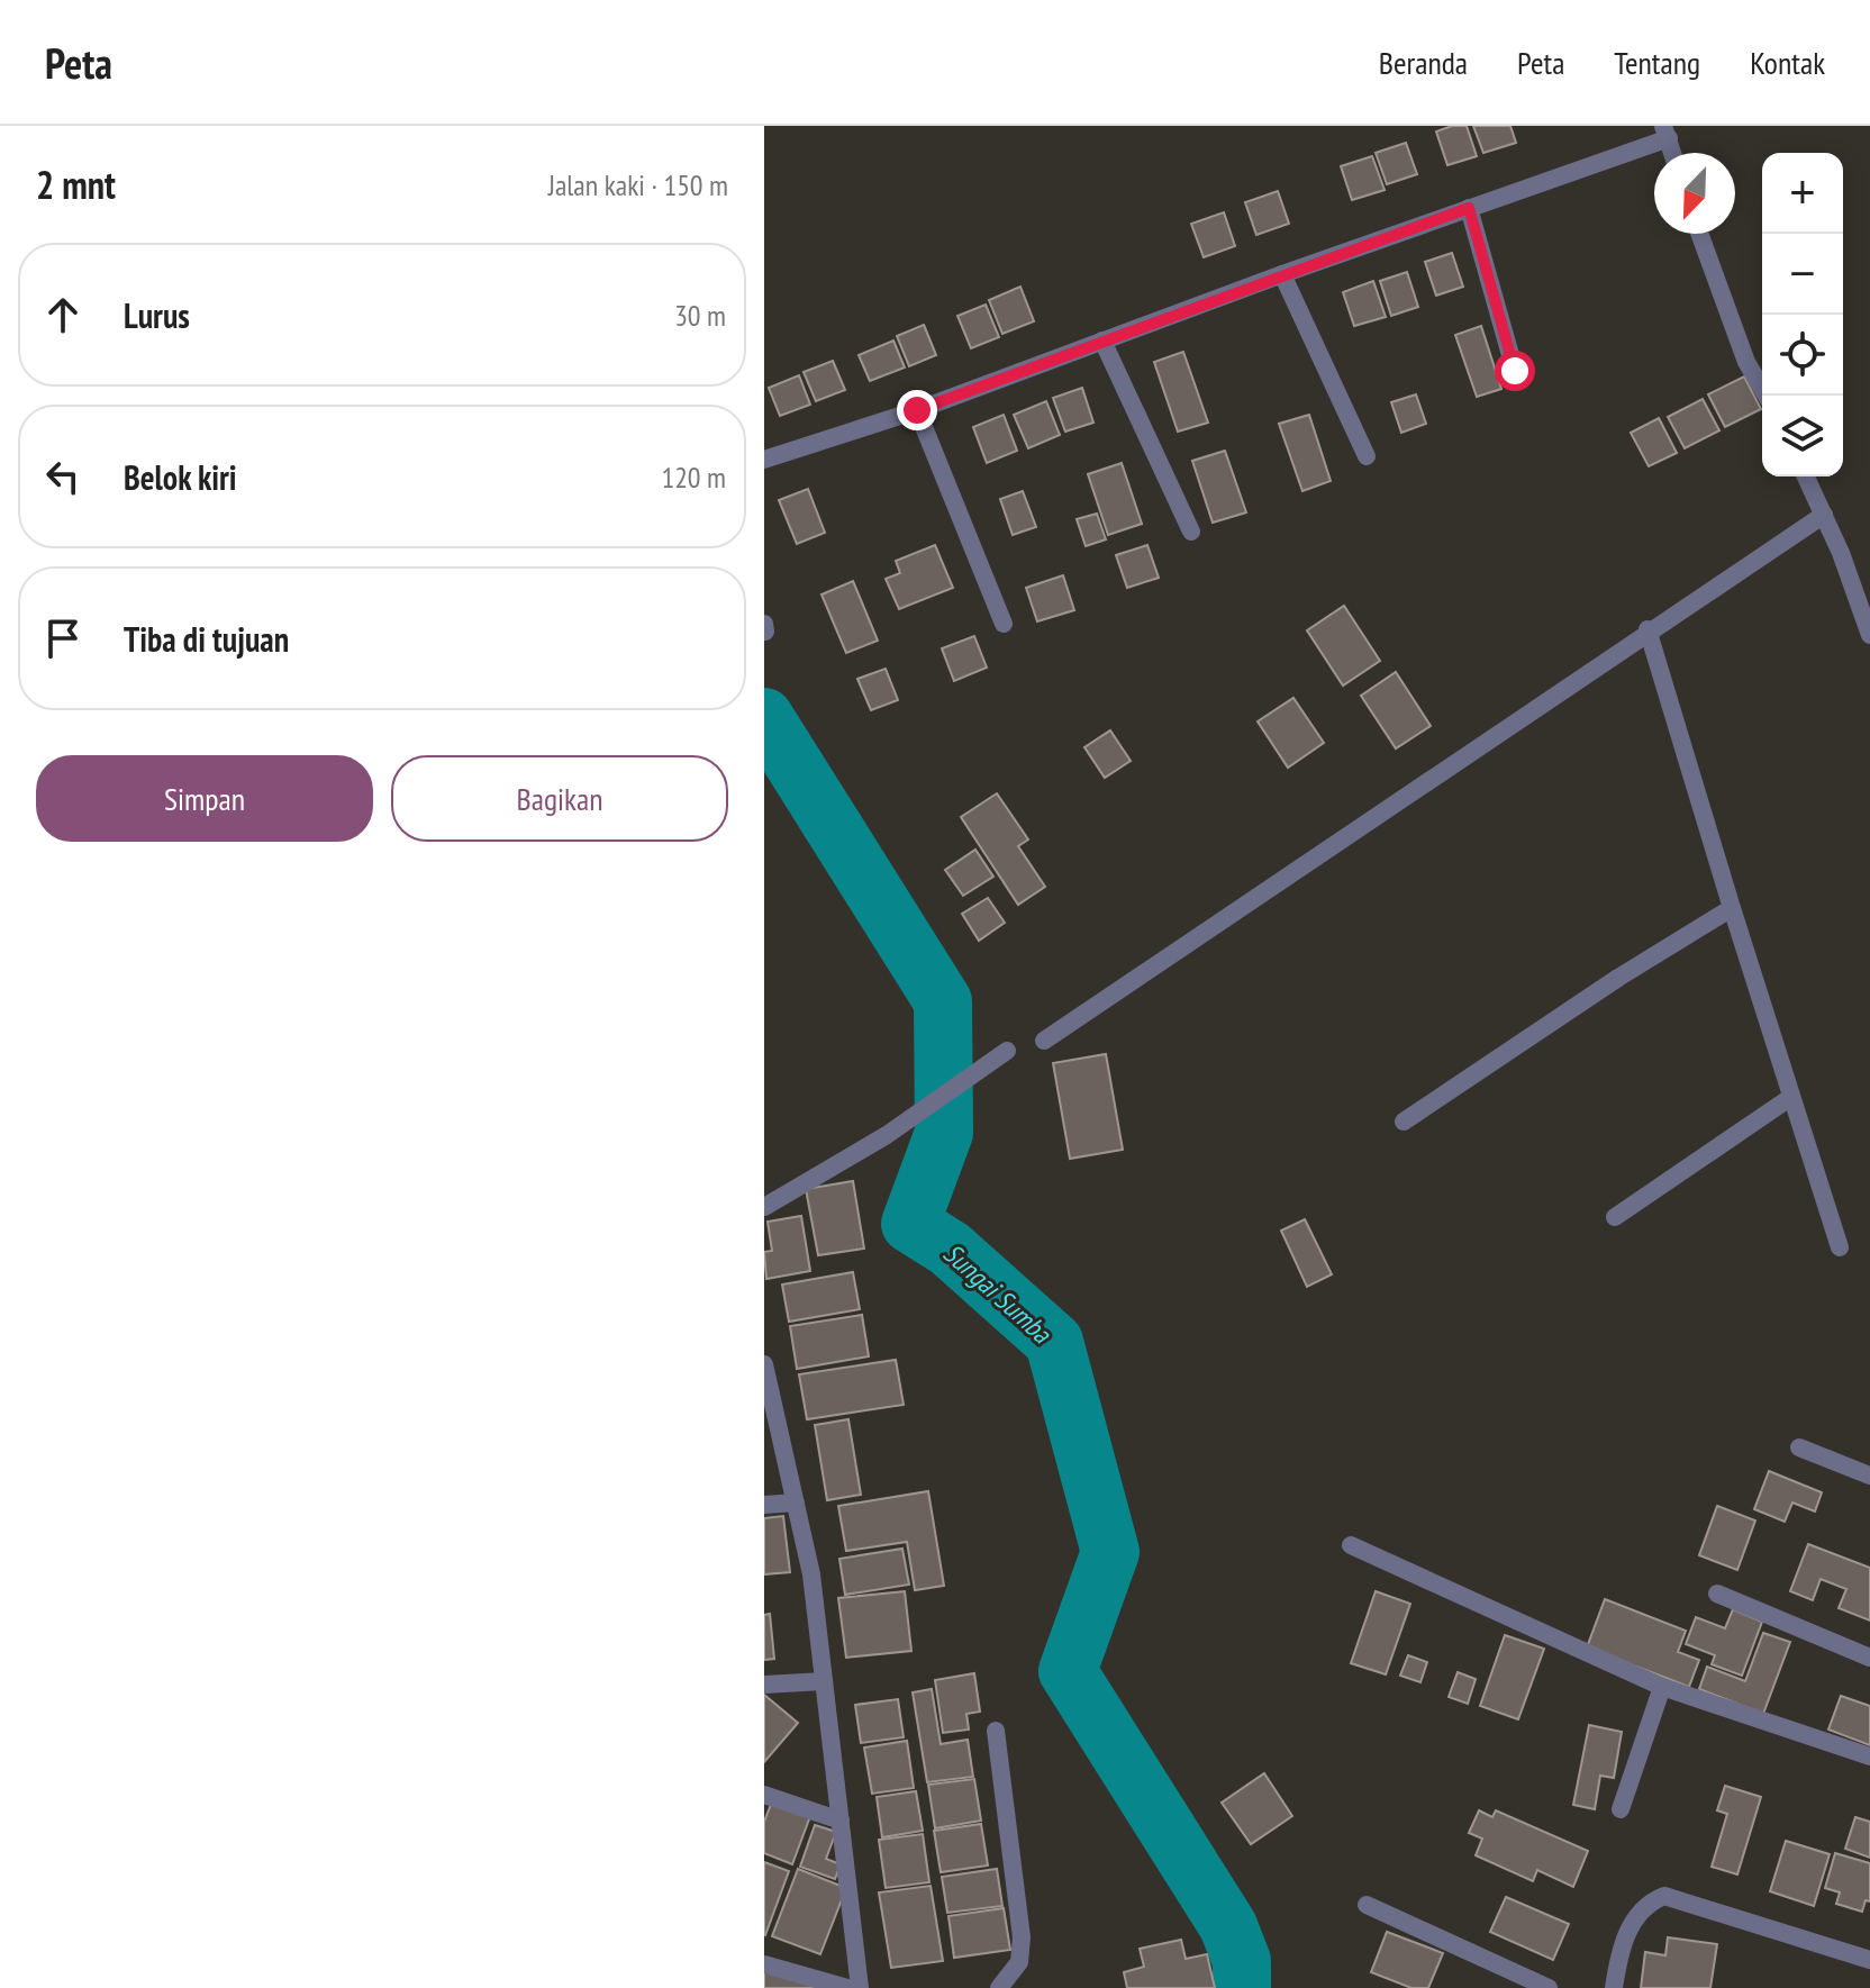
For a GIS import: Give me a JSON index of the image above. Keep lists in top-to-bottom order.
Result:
{
  "water": ["Sungai Sumba"],
  "north": "bottom left",
  "page": {
    "header": "Peta",
    "nav": [
      "Beranda",
      "Peta",
      "Tentang",
      "Kontak"
    ],
    "heading": ["2 mnt", "Jalan kaki · 150 m"],
    "map_buttons": ["+", "−"],
    "list": [
      ["Lurus", "30 m"],
      ["Belok kiri", "120 m"],
      "Tiba di tujuan"
    ],
    "buttons": ["Simpan", "Bagikan"]
  }
}
